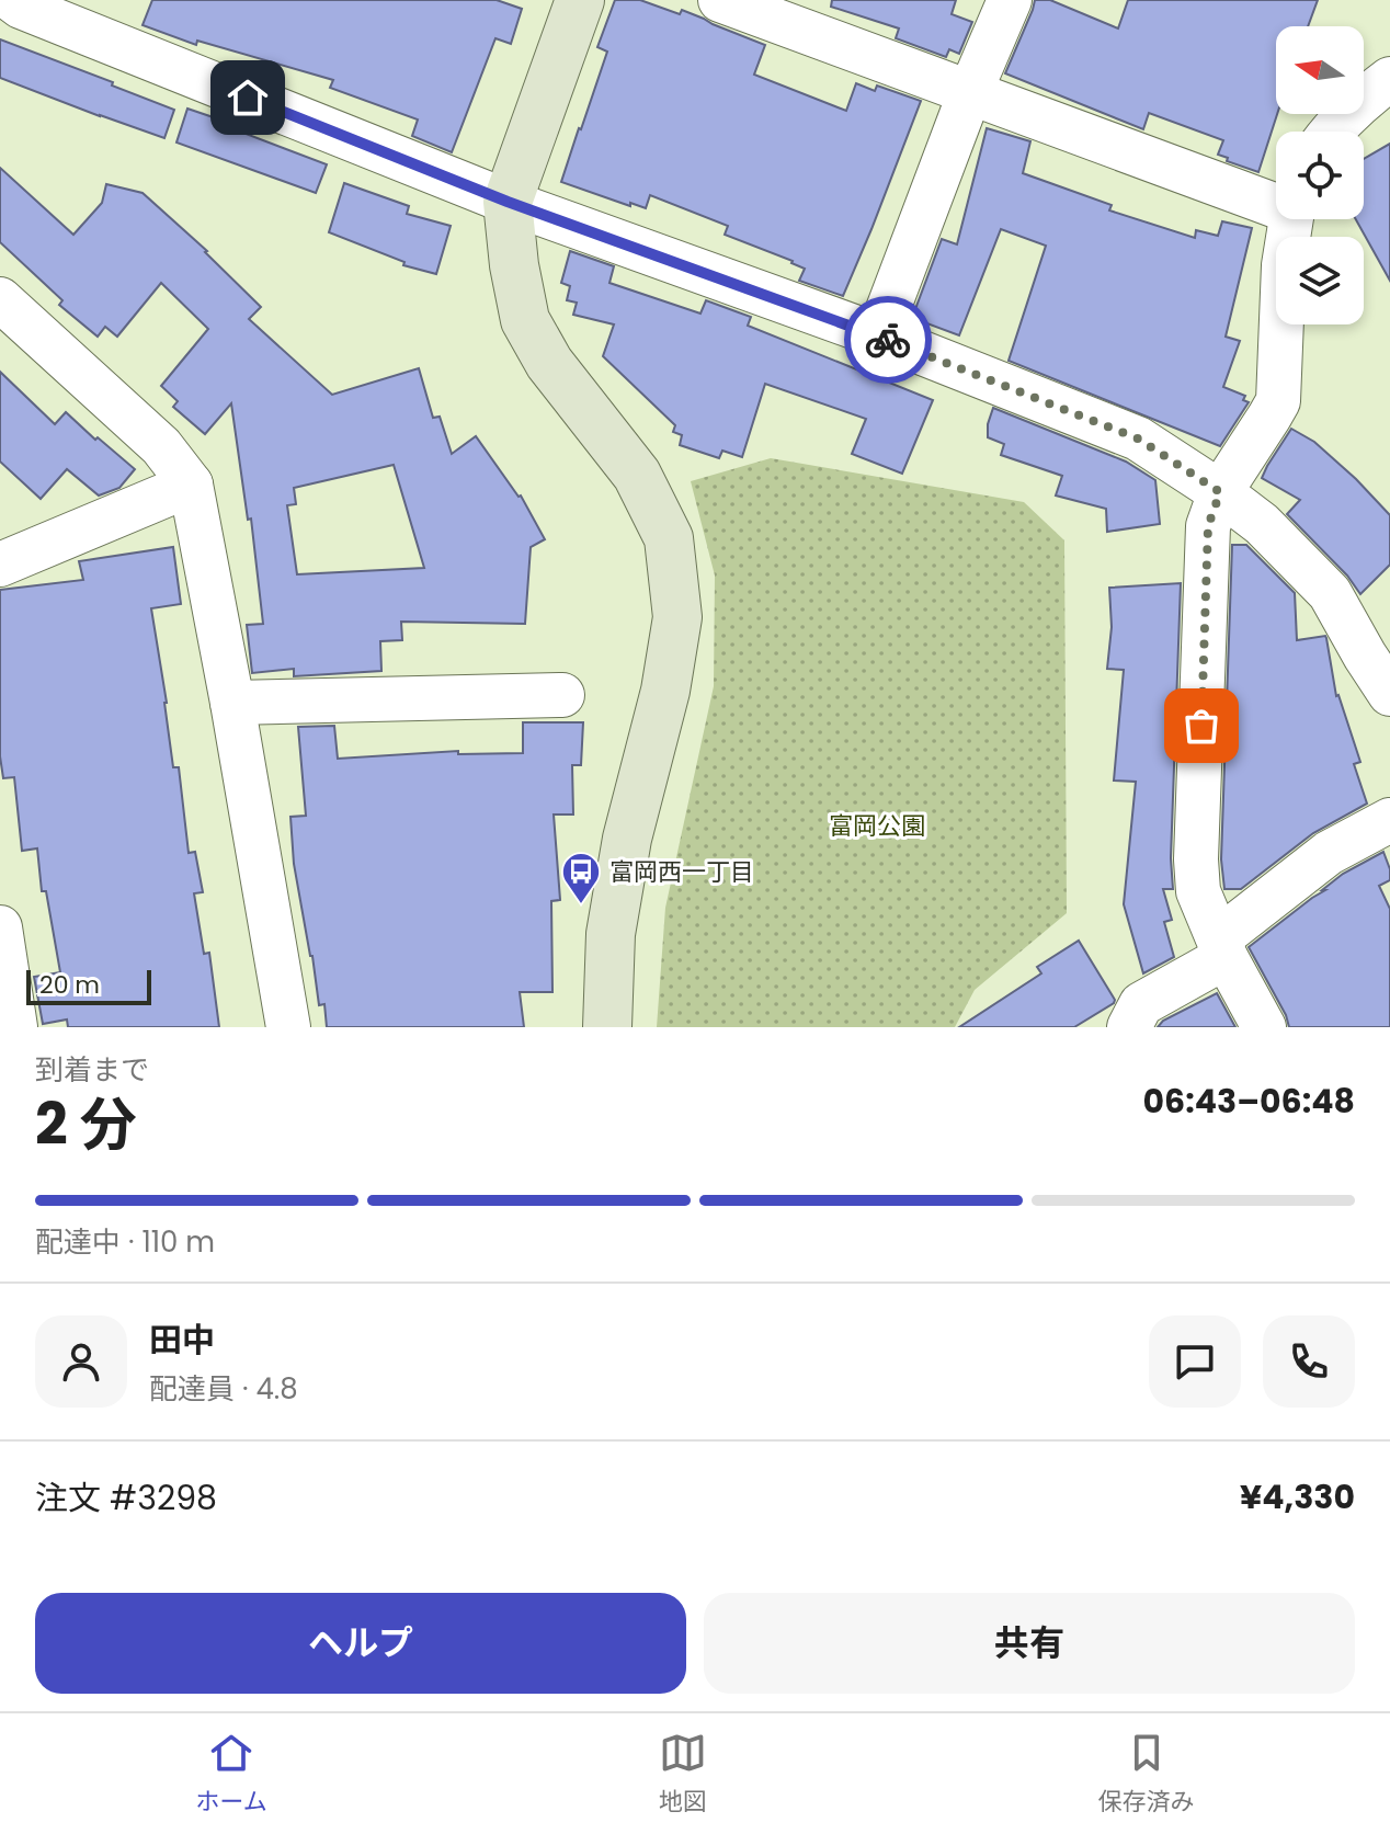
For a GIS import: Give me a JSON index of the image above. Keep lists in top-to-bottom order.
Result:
{
  "parks": ["富岡公園"],
  "places": {
    "bus stop": ["富岡西一丁目"]
  },
  "scale_bar": "20 m",
  "north": "left",
  "page": {
    "scale": "20 m",
    "heading": ["2 分", "到着まで", "06:43–06:48"],
    "panel": [
      "田中",
      "配達員 · 4.8",
      "注文 #3298",
      "¥4,330"
    ],
    "bar": "配達中 · 110 m",
    "buttons": ["ヘルプ", "共有"],
    "tabs": ["ホーム", "地図", "保存済み"]
  }
}
